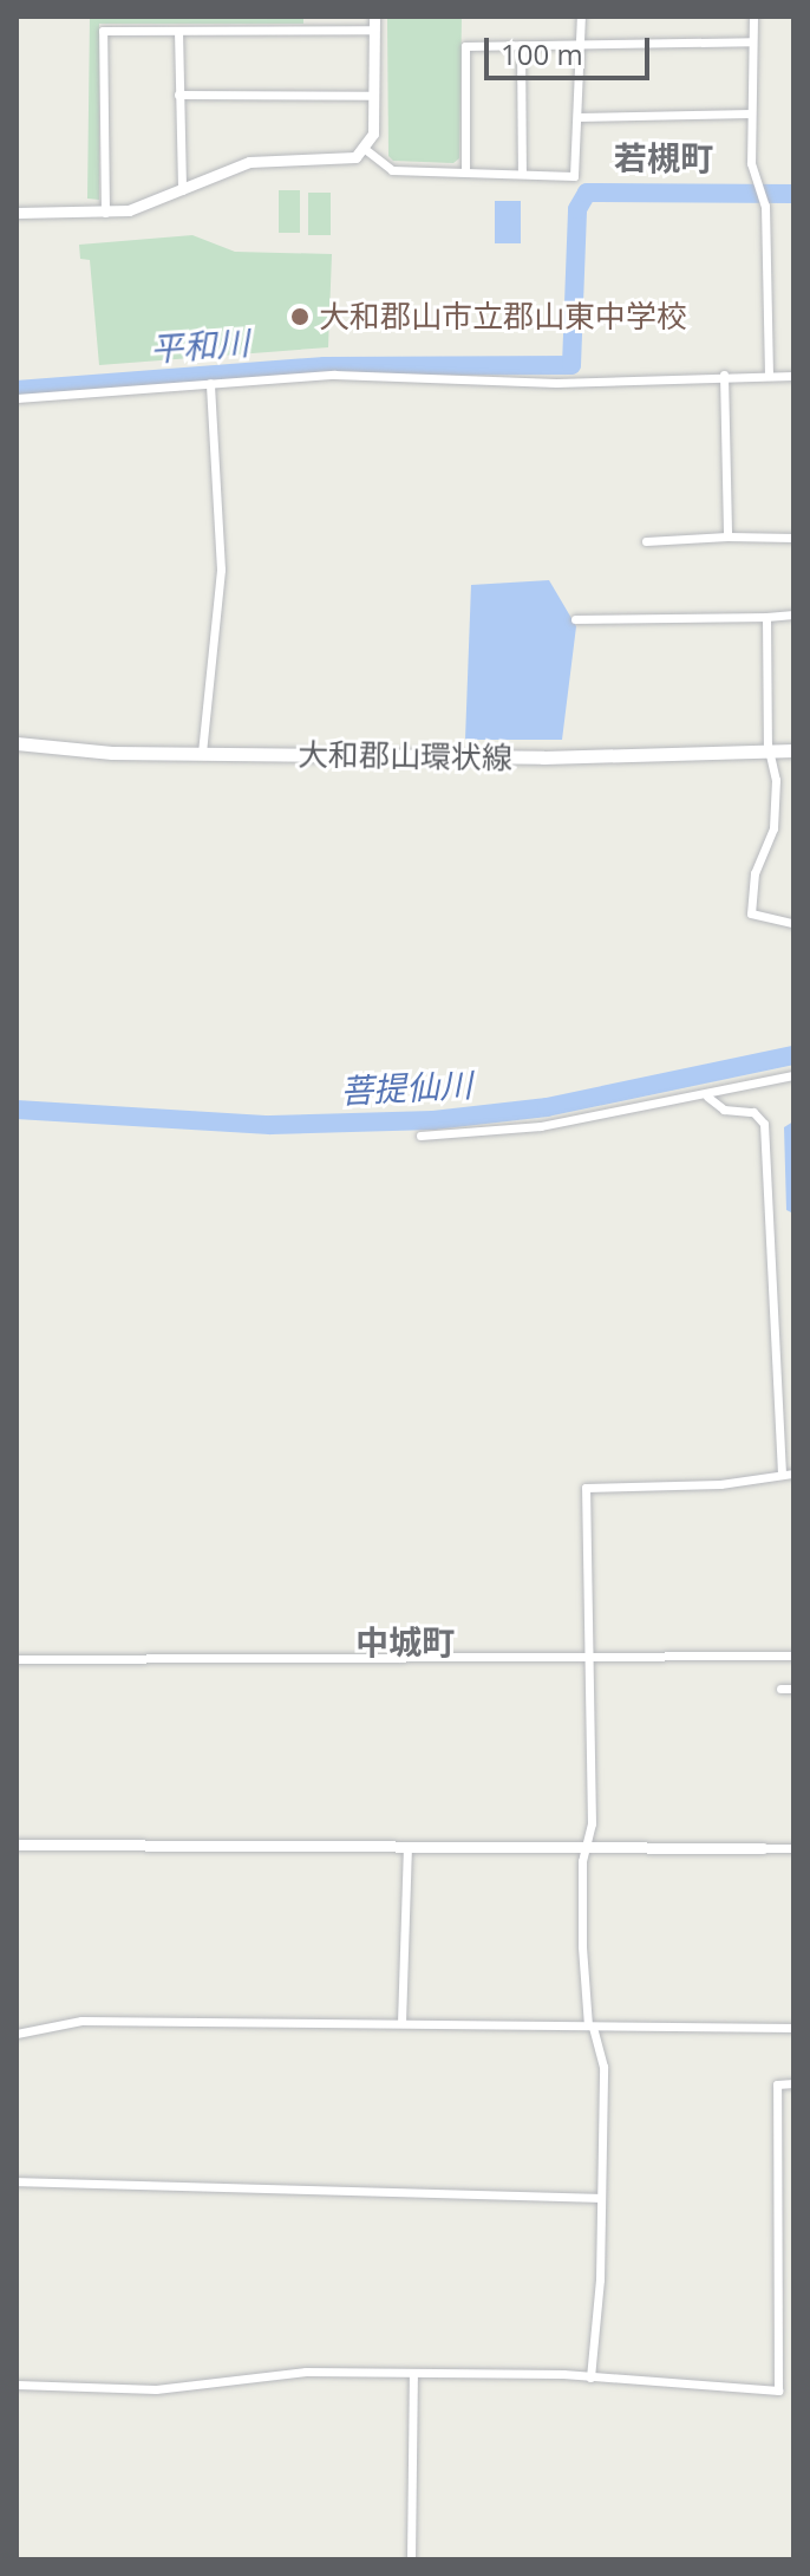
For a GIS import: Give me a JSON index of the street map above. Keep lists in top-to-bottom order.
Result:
{
  "streets": {
    "main road": ["大和郡山環状線"]
  },
  "districts": ["若槻町", "中城町"],
  "water": ["平和川", "菩提仙川"],
  "places": ["大和郡山市立郡山東中学校"],
  "scale_bar": "100 m"
}
